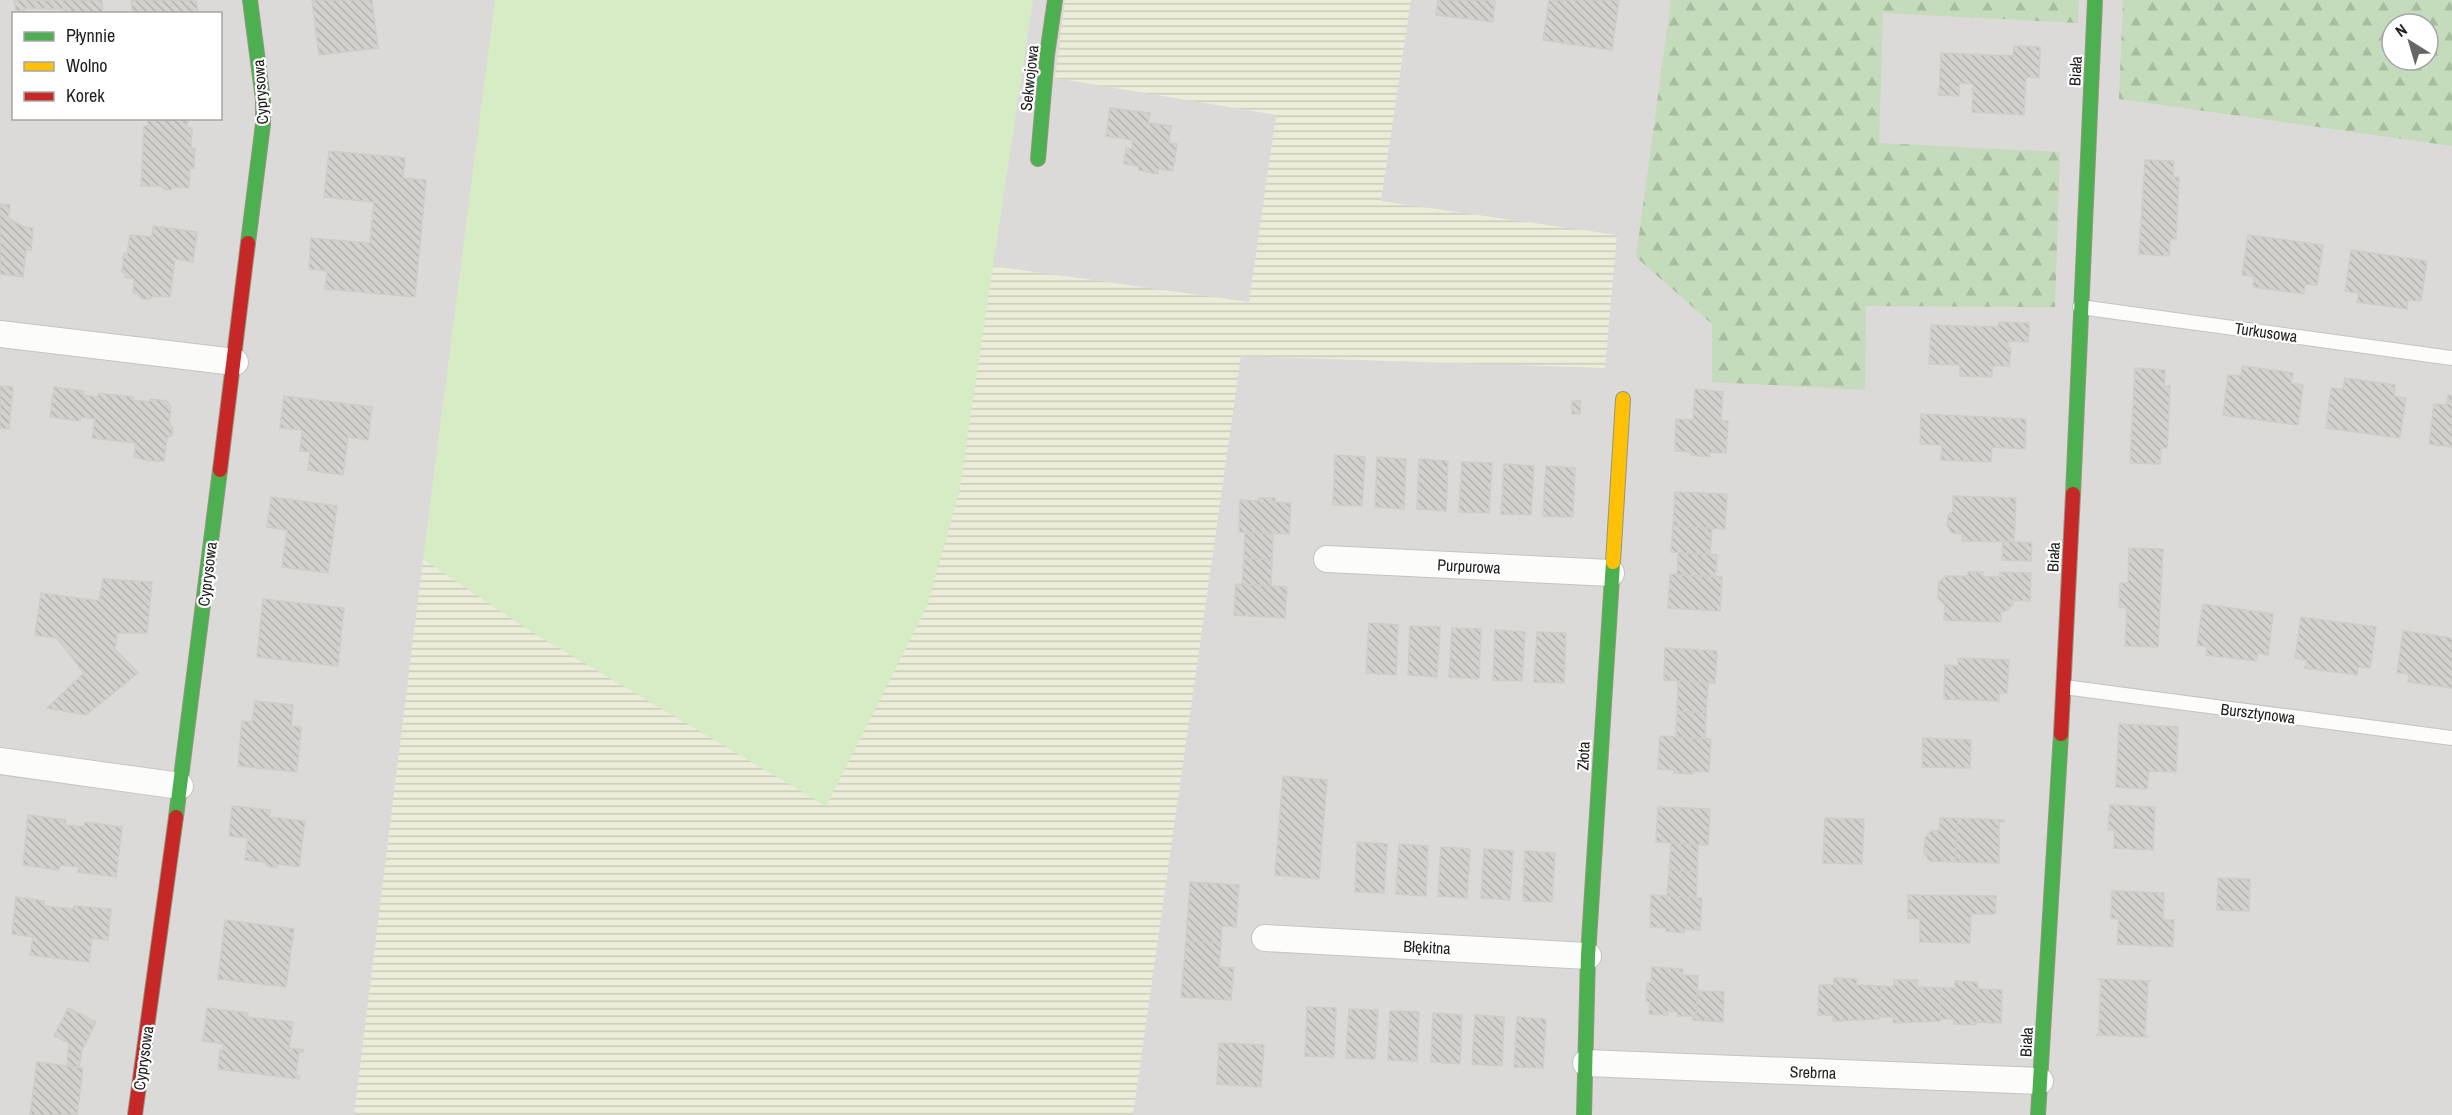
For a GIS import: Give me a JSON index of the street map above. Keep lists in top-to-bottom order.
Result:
{
  "streets": {
    "street": [
      "Biała",
      "Sekwojowa",
      "Cyprysowa",
      "Purpurowa",
      "Złota",
      "Błękitna",
      "Srebrna"
    ],
    "lane": ["Turkusowa", "Bursztynowa"]
  },
  "crossings": [
    ["Biała", "Turkusowa"],
    ["Biała", "Bursztynowa"],
    ["Biała", "Srebrna"],
    ["Purpurowa", "Złota"],
    ["Złota", "Błękitna"],
    ["Złota", "Srebrna"]
  ],
  "legend": ["Płynnie", "Wolno", "Korek"],
  "north": "top left"
}
